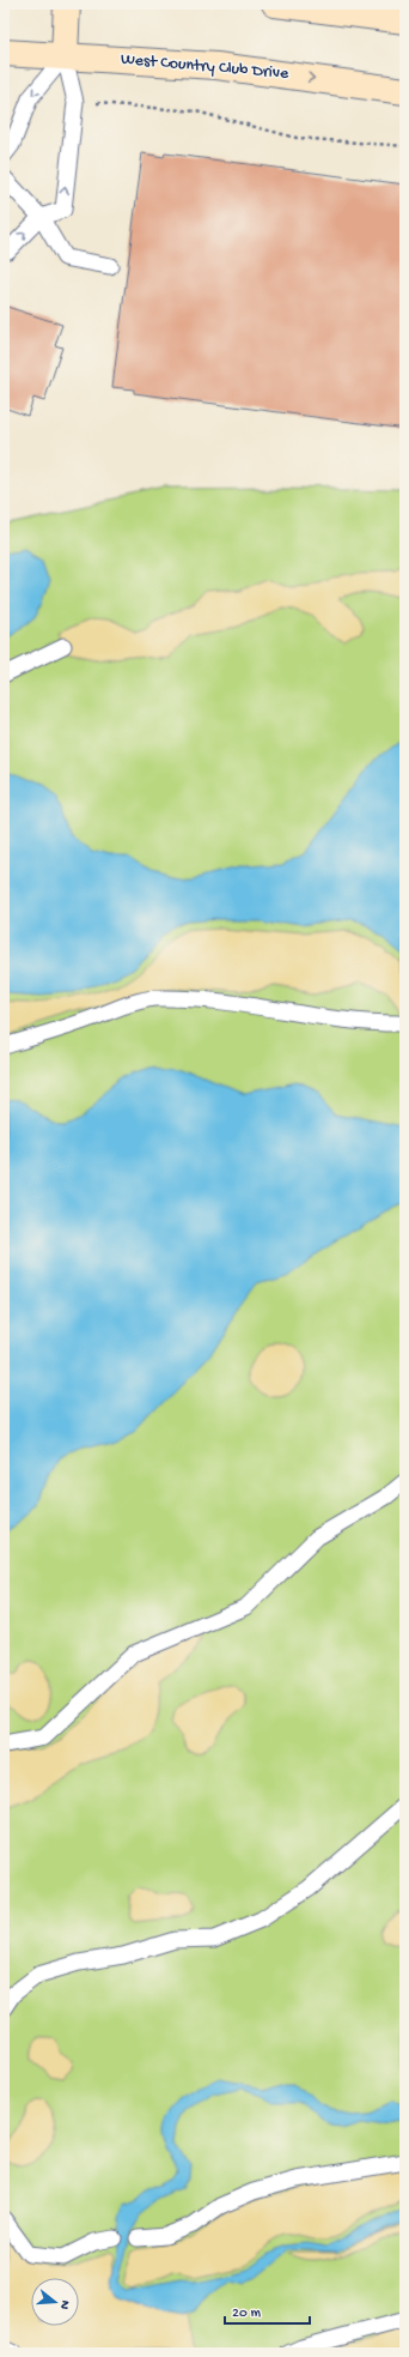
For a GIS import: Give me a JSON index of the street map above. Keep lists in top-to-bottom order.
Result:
{
  "streets": {
    "street": ["West Country Club Drive"]
  },
  "scale_bar": "20 m",
  "north": "right"
}
